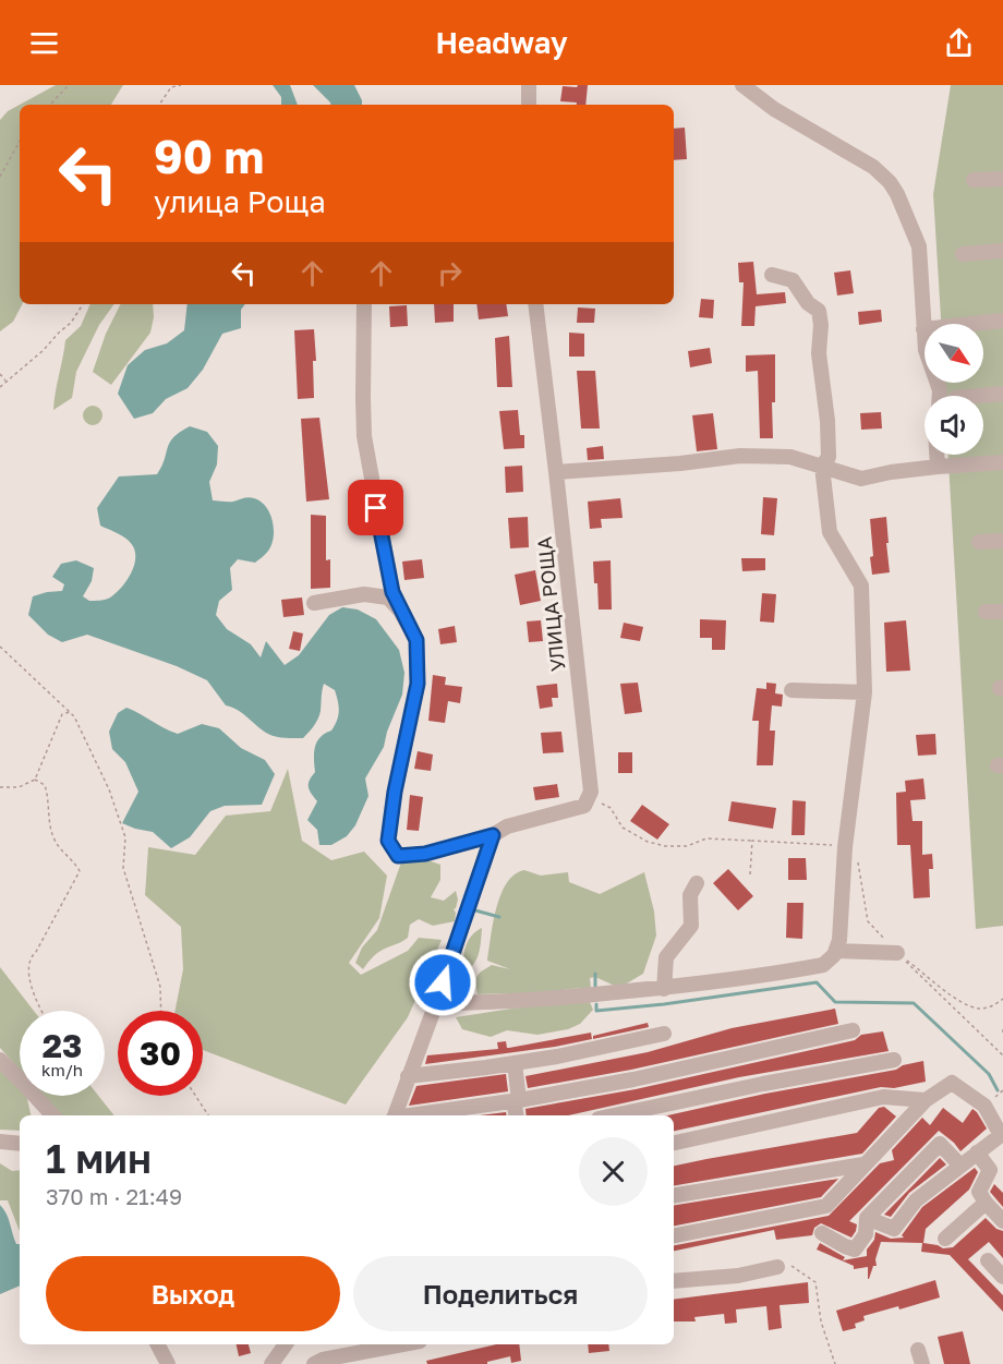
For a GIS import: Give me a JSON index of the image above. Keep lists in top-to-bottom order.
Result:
{
  "streets": {
    "street": ["УЛИЦА РОЩА"]
  },
  "north": "bottom right",
  "page": {
    "header": "Headway",
    "turn": ["90 m", "улица Роща"],
    "speed": "23 km/h",
    "limit": "30",
    "heading": ["1 мин", "370 m · 21:49"],
    "buttons": ["Выход", "Поделиться"]
  }
}
